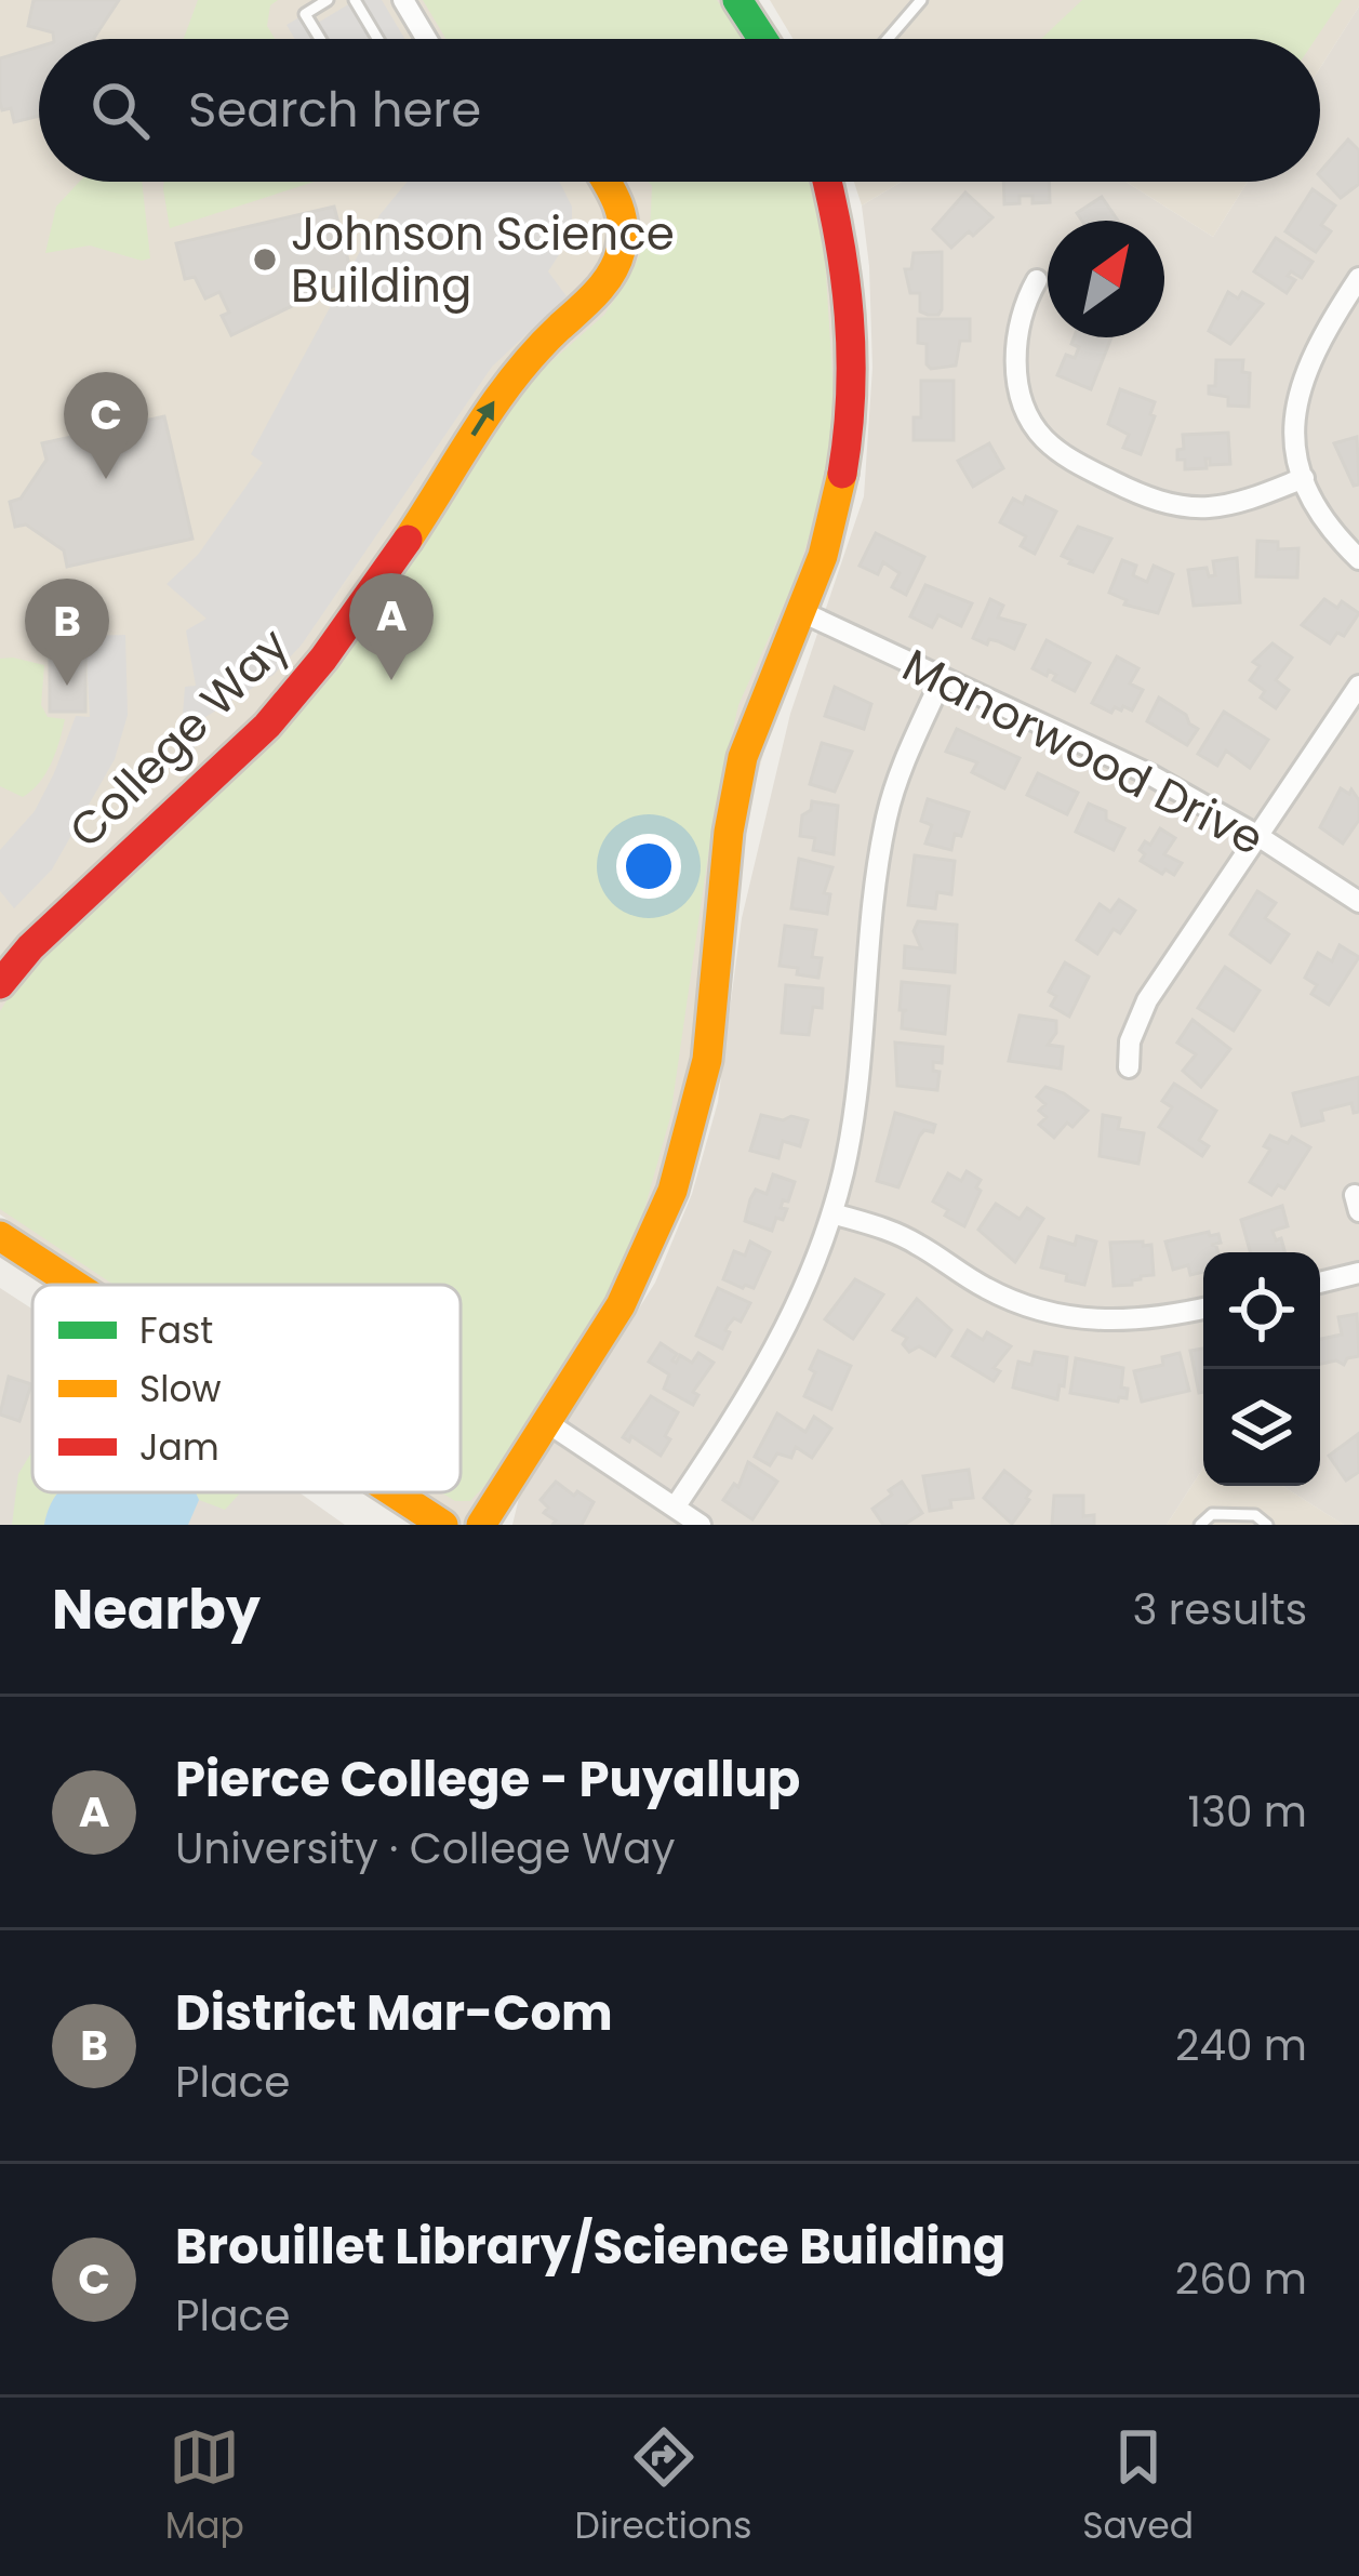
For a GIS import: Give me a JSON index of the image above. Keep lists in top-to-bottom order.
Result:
{
  "streets": {
    "street": ["College Way", "Manorwood Drive"]
  },
  "one_way": ["College Way"],
  "places": ["Johnson Science Building"],
  "legend": ["Fast", "Slow", "Jam"],
  "north": "top right",
  "page": {
    "search": "Search here",
    "pins": ["C", "A", "B"],
    "heading": ["Nearby", "3 results"],
    "list": [
      {
        "mark": "A",
        "name": "Pierce College - Puyallup",
        "note": "University · College Way",
        "value": "130 m"
      },
      {
        "mark": "B",
        "name": "District Mar-Com",
        "note": "Place",
        "value": "240 m"
      },
      {
        "mark": "C",
        "name": "Brouillet Library/Science Building",
        "note": "Place",
        "value": "260 m"
      }
    ],
    "nav": ["Map", "Directions", "Saved"]
  }
}
